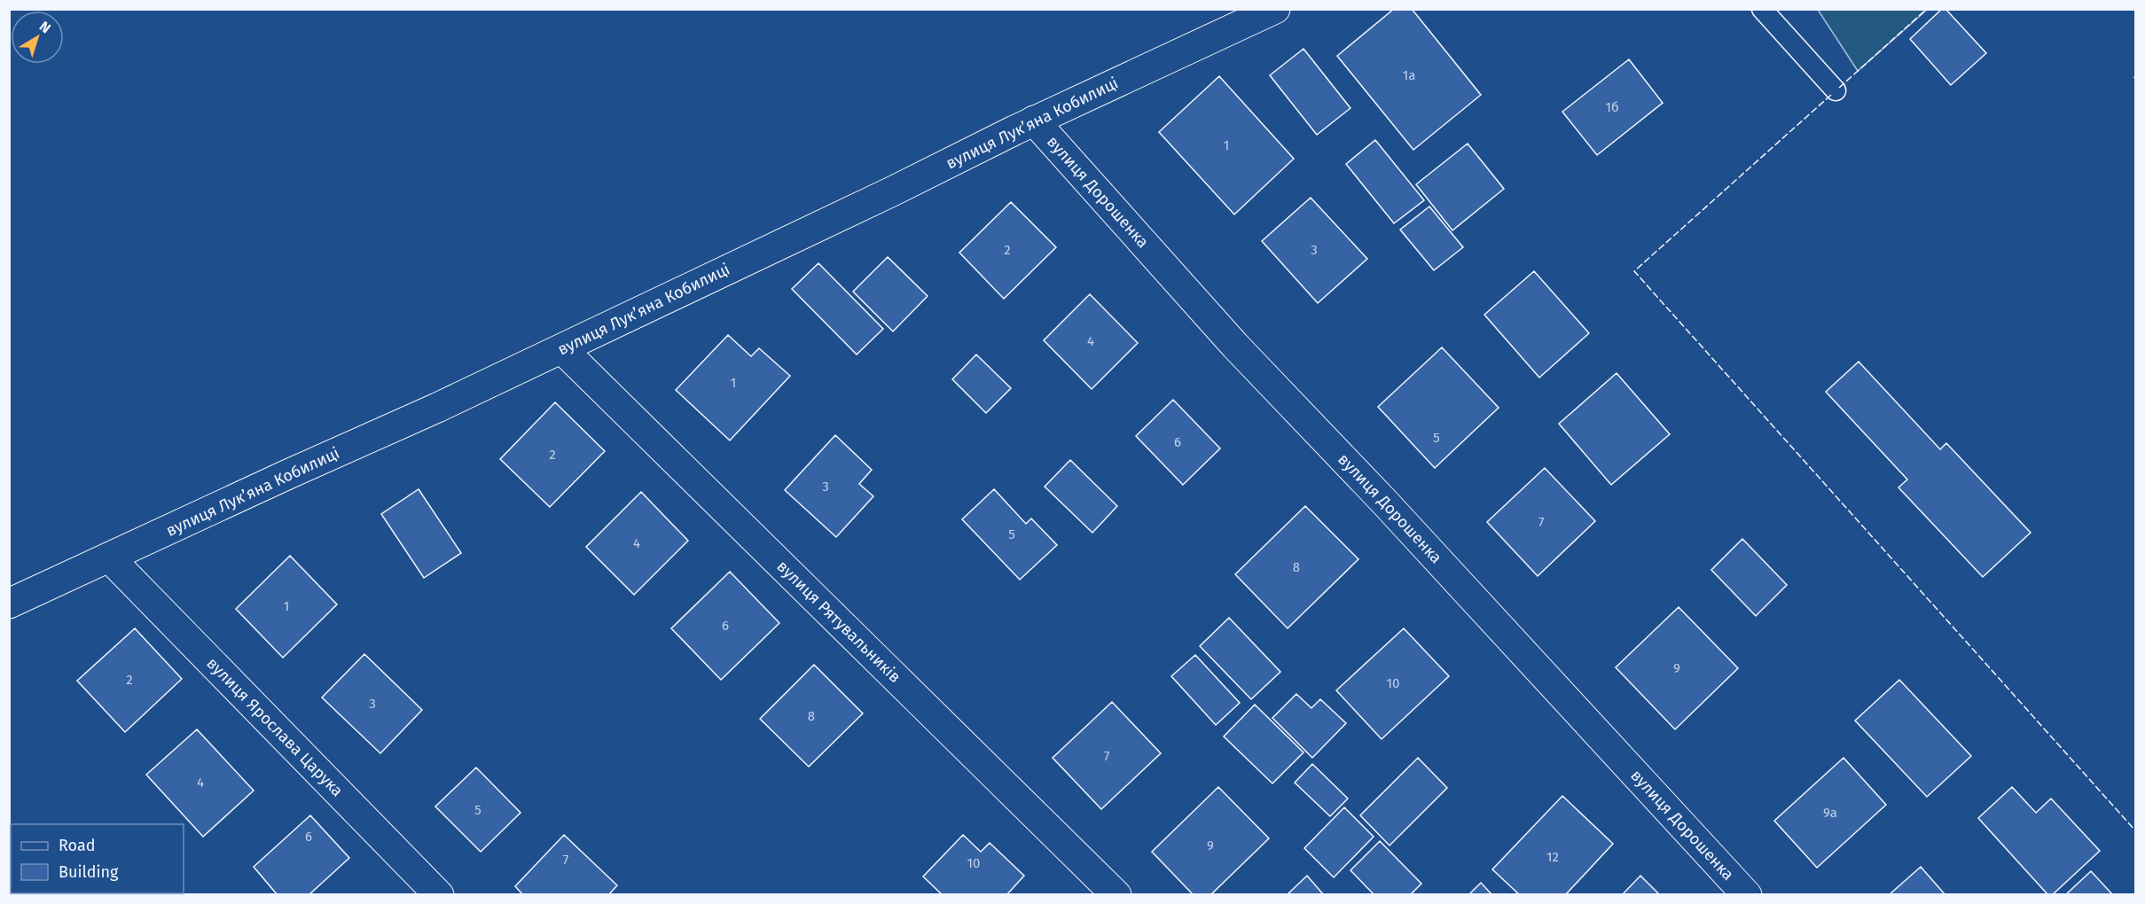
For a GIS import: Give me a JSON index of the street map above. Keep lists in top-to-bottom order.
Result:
{
  "streets": {
    "street": [
      "вулиця Лукʼяна Кобилиці",
      "вулиця Дорошенка",
      "вулиця Рятувальників",
      "вулиця Ярослава Царука"
    ]
  },
  "crossings": [
    ["вулиця Лукʼяна Кобилиці", "вулиця Дорошенка"],
    ["вулиця Лукʼяна Кобилиці", "вулиця Рятувальників"],
    ["вулиця Лукʼяна Кобилиці", "вулиця Ярослава Царука"]
  ],
  "house_numbers": [
    "1а",
    "1б",
    "1",
    "2",
    "3",
    "4",
    "1",
    "5",
    "6",
    "2",
    "3",
    "7",
    "5",
    "4",
    "8",
    "1",
    "6",
    "9",
    "2",
    "10",
    "3",
    "8",
    "7",
    "4",
    "5",
    "9а",
    "6",
    "9",
    "12",
    "7",
    "10"
  ],
  "legend": ["Road", "Building"],
  "north": "top right"
}
